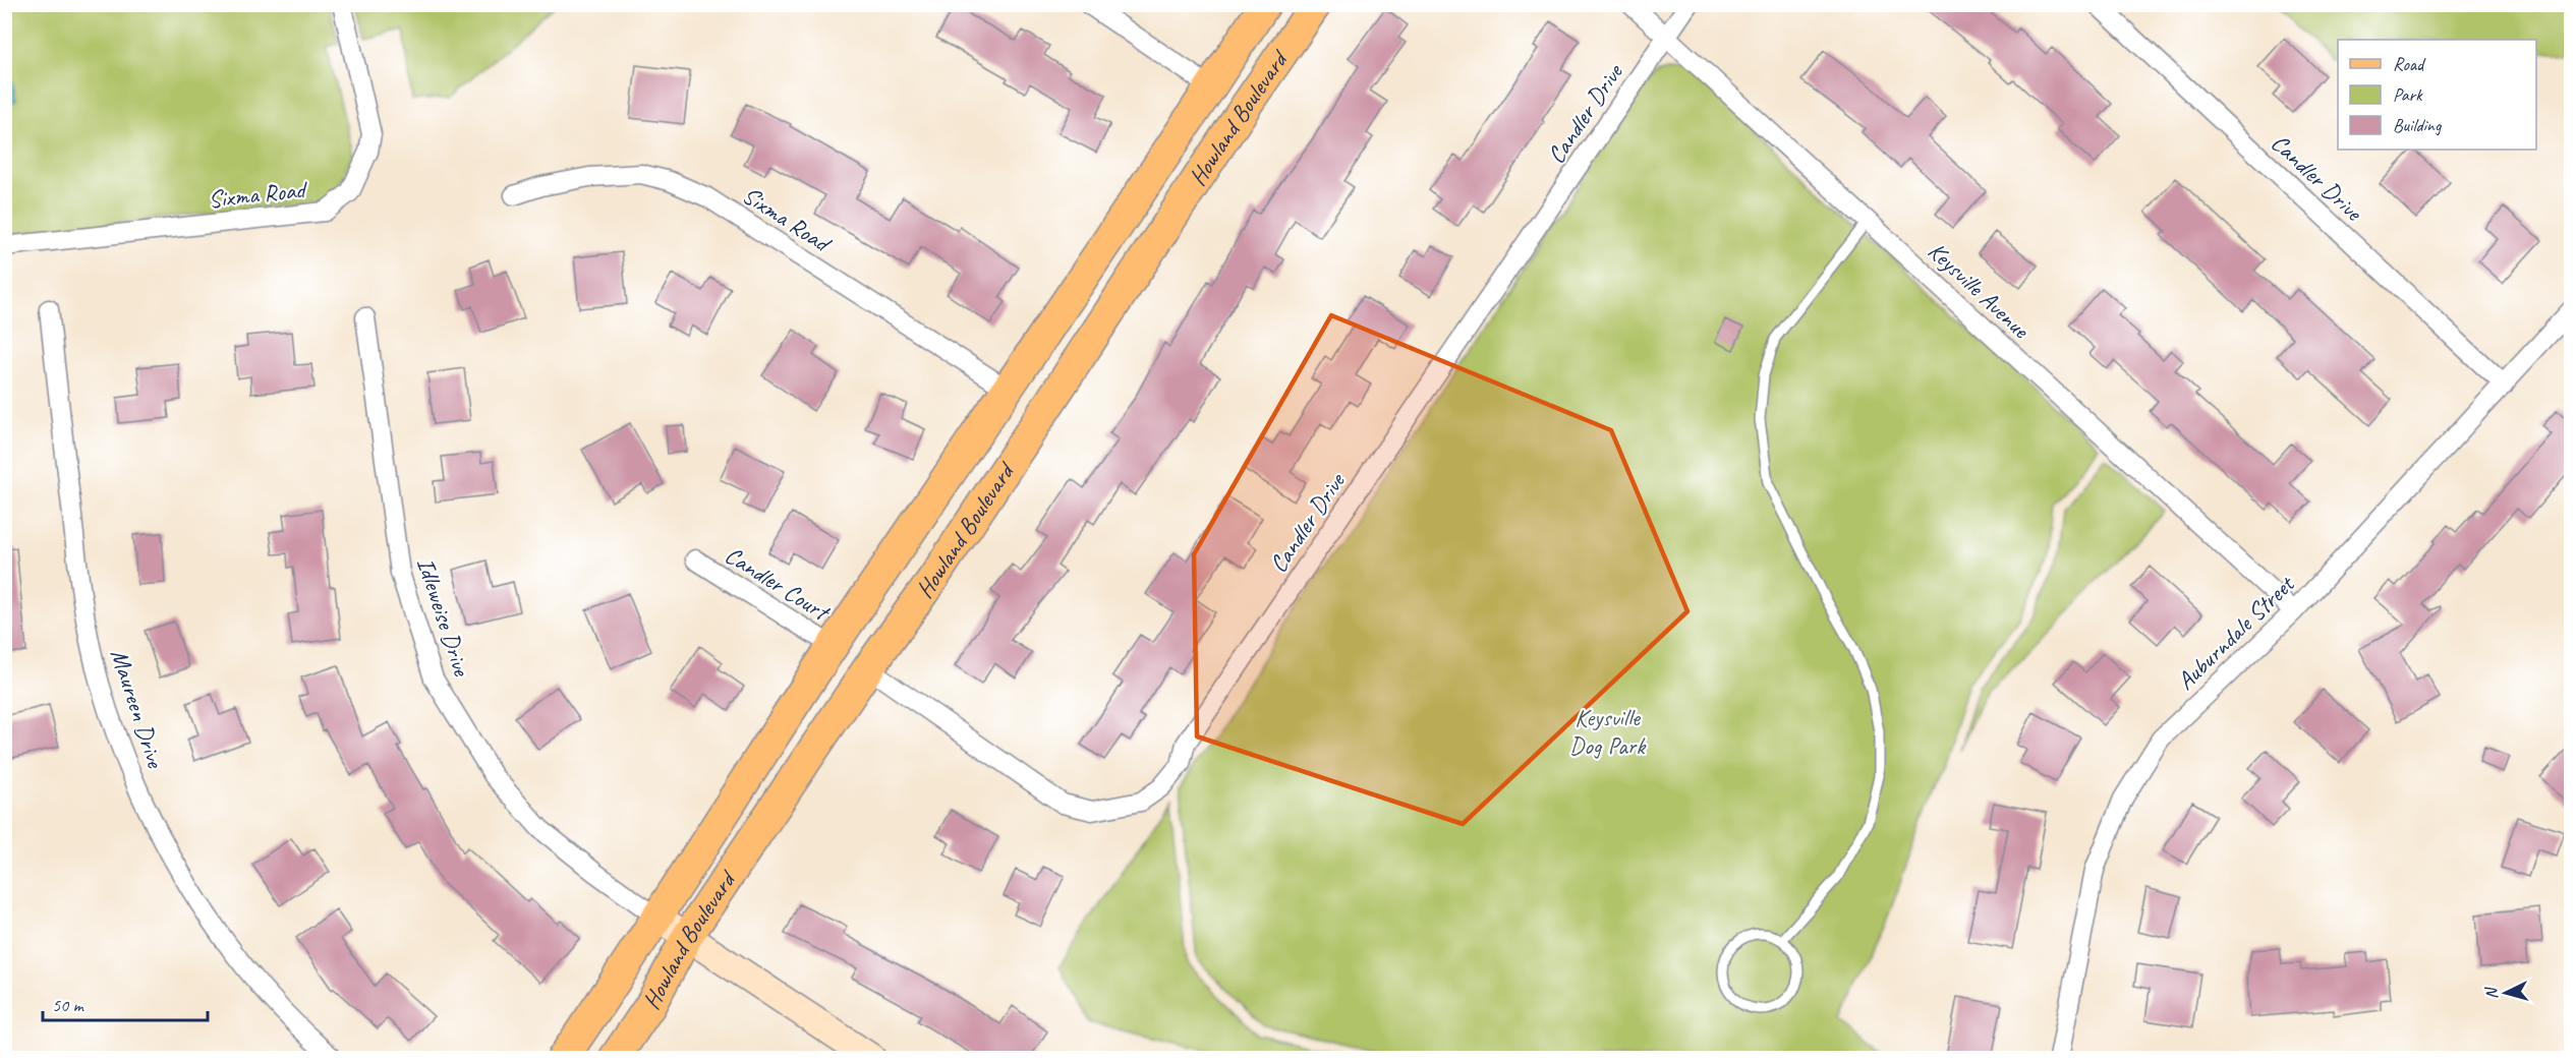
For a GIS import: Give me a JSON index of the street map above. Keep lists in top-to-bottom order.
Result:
{
  "streets": {
    "main road": ["Howland Boulevard"],
    "street": [
      "Candler Drive",
      "Sixma Road",
      "Keysville Avenue",
      "Candler Court",
      "Idleweise Drive",
      "Auburndale Street",
      "Maureen Drive"
    ]
  },
  "crossings": [
    ["Candler Drive", "Howland Boulevard"],
    ["Candler Drive", "Keysville Avenue"],
    ["Candler Drive", "Auburndale Street"],
    ["Howland Boulevard", "Sixma Road"],
    ["Howland Boulevard", "Candler Court"],
    ["Howland Boulevard", "Idleweise Drive"],
    ["Keysville Avenue", "Auburndale Street"]
  ],
  "parks": ["Keysville Dog Park"],
  "legend": ["Road", "Park", "Building"],
  "scale_bar": "50 m",
  "north": "left"
}
